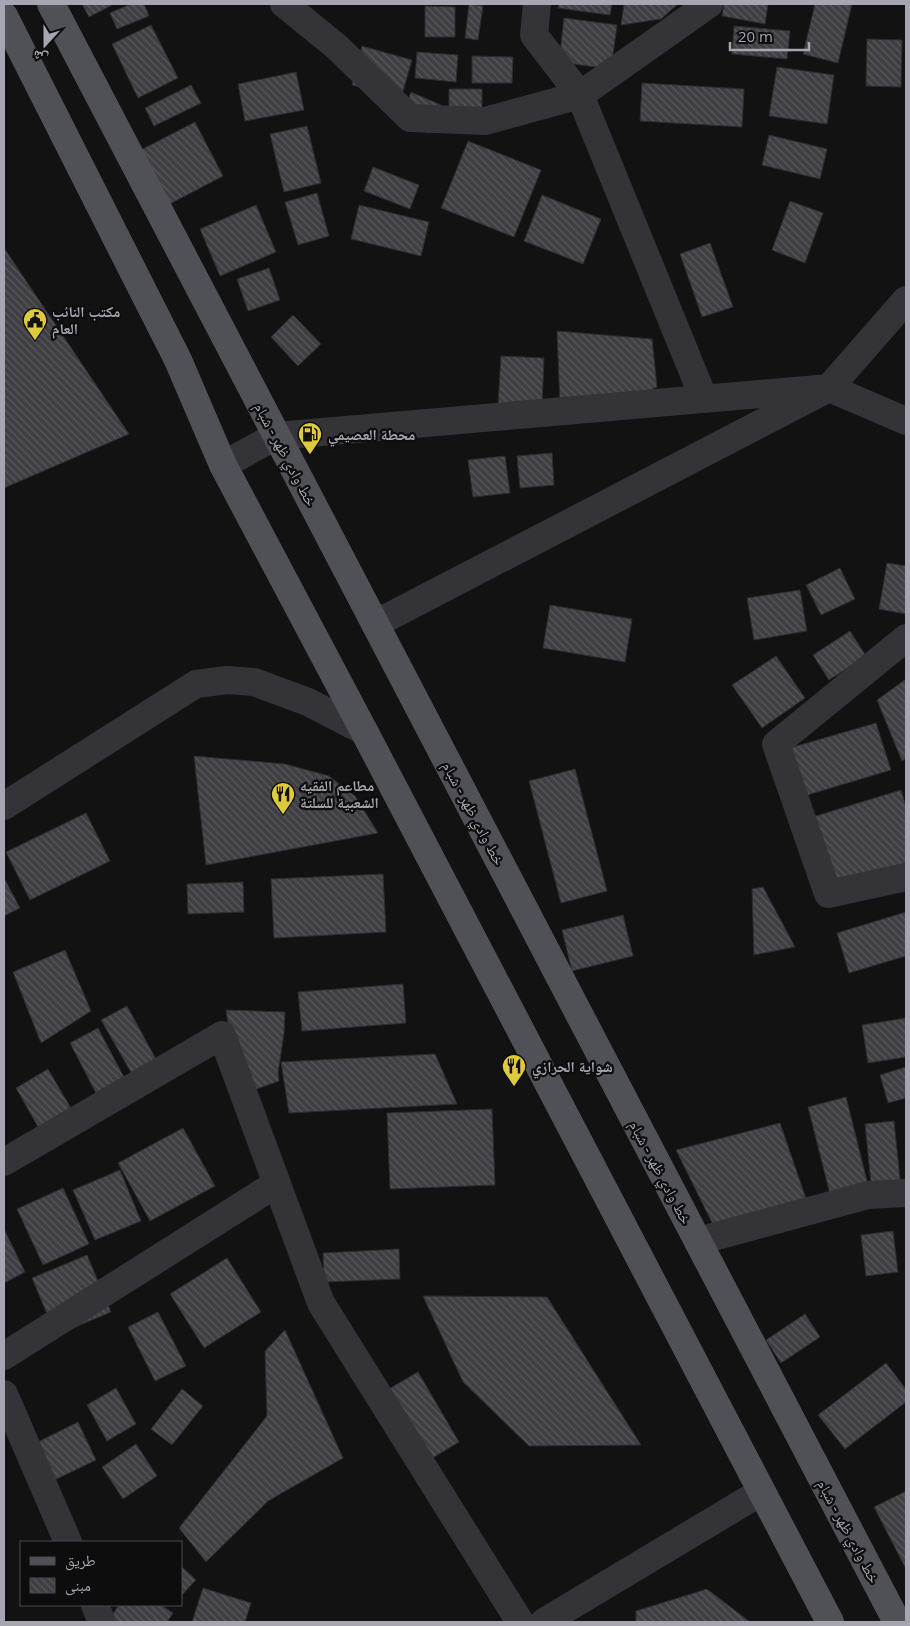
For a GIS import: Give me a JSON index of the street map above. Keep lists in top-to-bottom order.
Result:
{
  "streets": {
    "main road": ["خط وادي ظهر - شبام"]
  },
  "places": {
    "public building": ["مكتب النائب العام"],
    "fuel station": ["محطة العصيمي"],
    "restaurant": ["مطاعم الفقيه الشعبية للسلتة", "شواية الحرازي"]
  },
  "legend": ["طريق", "مبنى"],
  "scale_bar": "20 m",
  "north": "bottom"
}
